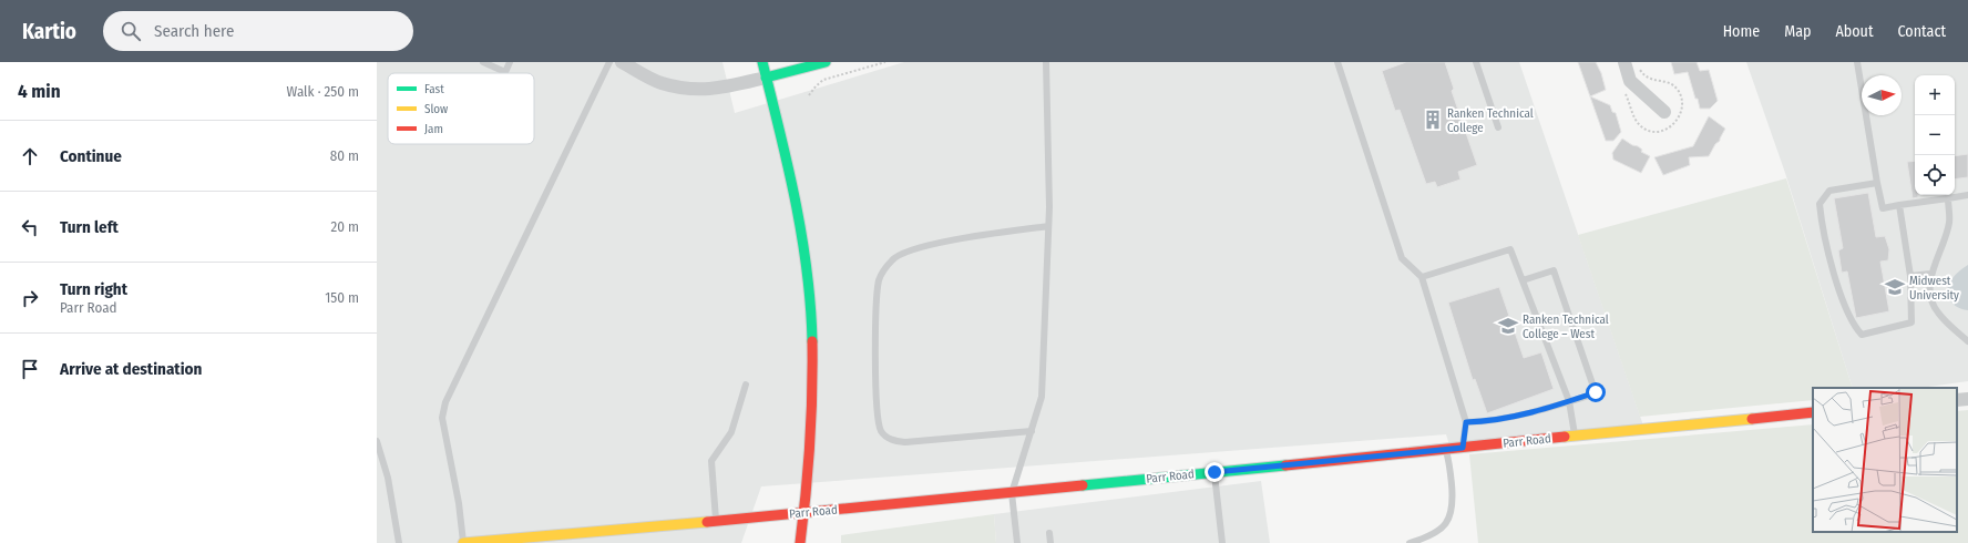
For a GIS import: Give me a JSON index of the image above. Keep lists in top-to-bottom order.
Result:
{
  "streets": {
    "street": ["Parr Road"]
  },
  "places": {
    "building": ["Ranken Technical College"],
    "school or university": ["Midwest University", "Ranken Technical College – West"]
  },
  "legend": ["Fast", "Slow", "Jam"],
  "north": "right",
  "page": {
    "header": "Kartio",
    "search": "Search here",
    "nav": [
      "Home",
      "Map",
      "About",
      "Contact"
    ],
    "heading": ["4 min", "Walk · 250 m"],
    "map_buttons": ["+", "−"],
    "list": [
      ["Continue", "80 m"],
      ["Turn left", "20 m"],
      ["Turn right", "Parr Road", "150 m"],
      "Arrive at destination"
    ]
  }
}
